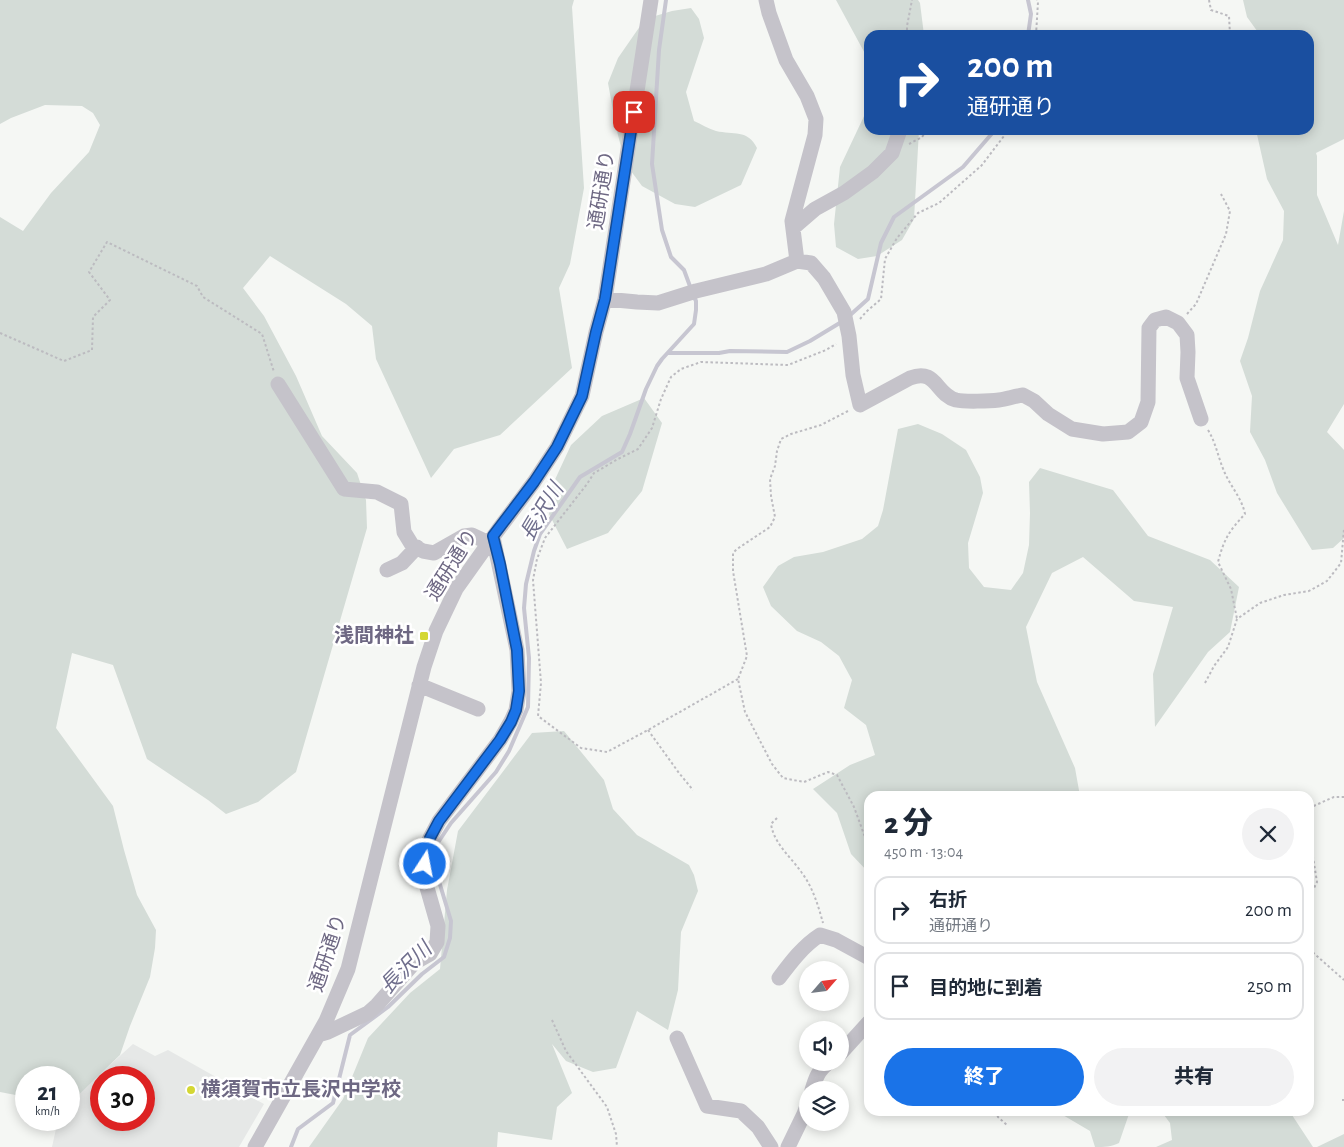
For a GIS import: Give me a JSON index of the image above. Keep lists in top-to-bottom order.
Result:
{
  "streets": {
    "street": ["通研通り"]
  },
  "water": ["長沢川"],
  "places": {
    "transit": ["浅間神社"],
    "other": ["横須賀市立長沢中学校"]
  },
  "north": "top right",
  "page": {
    "turn": ["200 m", "通研通り"],
    "heading": ["2 分", "450 m · 13:04"],
    "list": [
      {
        "name": "右折",
        "note": "通研通り",
        "value": "200 m"
      },
      {
        "name": "目的地に到着",
        "value": "250 m"
      }
    ],
    "buttons": ["終了", "共有"],
    "speed": "21 km/h",
    "limit": "30"
  }
}
